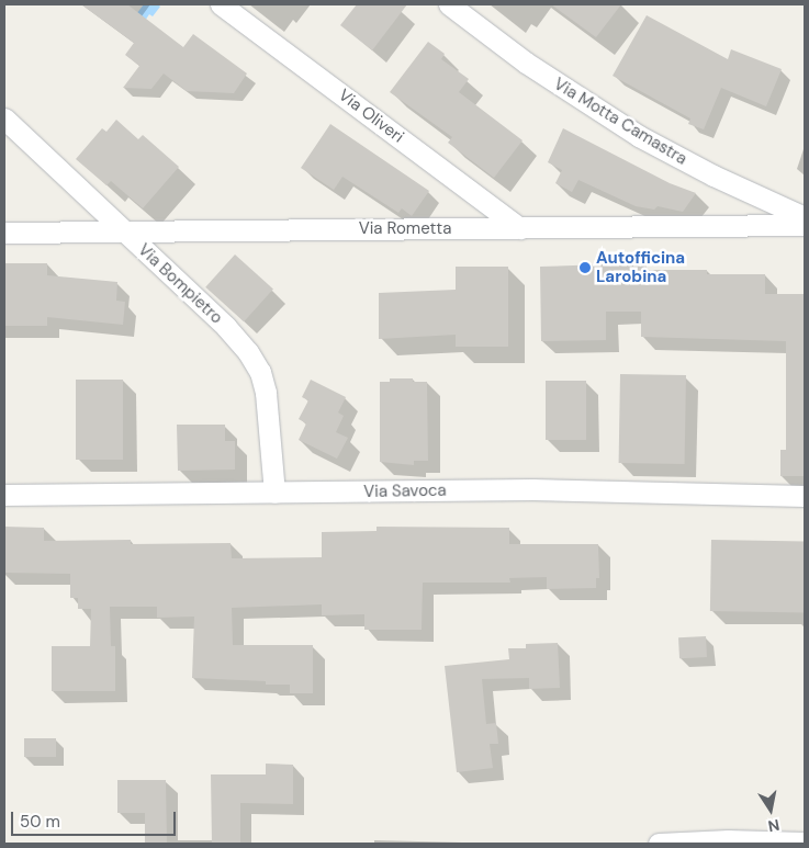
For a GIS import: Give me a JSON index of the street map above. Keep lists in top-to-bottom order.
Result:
{
  "streets": {
    "street": [
      "Via Oliveri",
      "Via Motta Camastra",
      "Via Rometta",
      "Via Bompietro",
      "Via Savoca"
    ]
  },
  "crossings": [
    ["Via Oliveri", "Via Rometta"],
    ["Via Rometta", "Via Bompietro"],
    ["Via Bompietro", "Via Savoca"]
  ],
  "places": ["Autofficina Larobina"],
  "scale_bar": "50 m",
  "north": "bottom"
}
